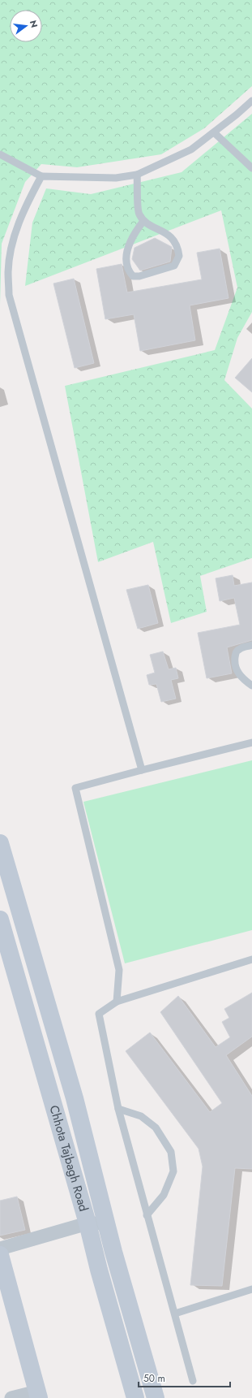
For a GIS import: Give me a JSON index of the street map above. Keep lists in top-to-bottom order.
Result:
{
  "streets": {
    "main road": ["Chhota Tajbagh Road"]
  },
  "scale_bar": "50 m",
  "north": "right"
}
